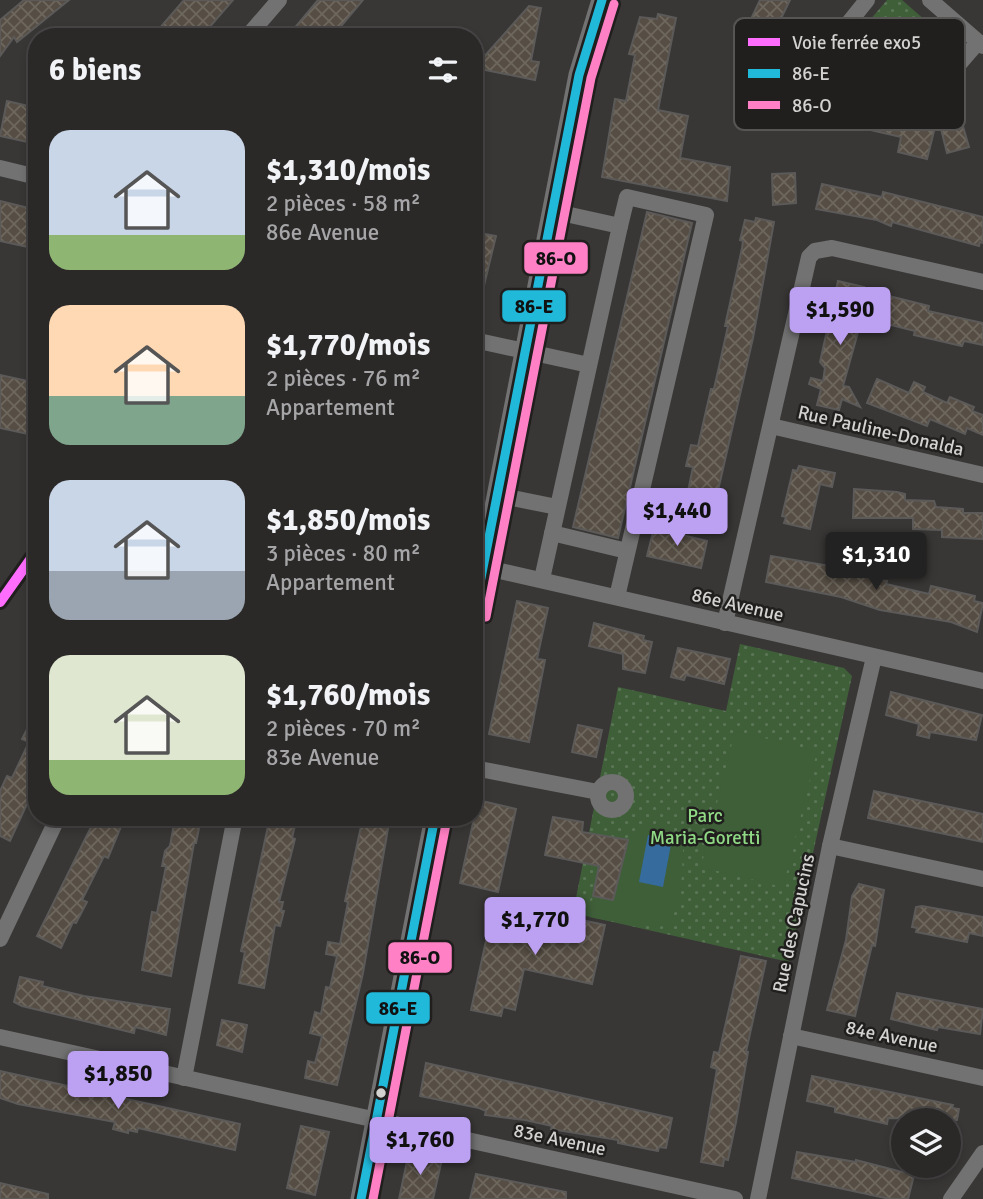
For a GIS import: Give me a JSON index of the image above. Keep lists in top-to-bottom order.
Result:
{
  "streets": {
    "street": [
      "Rue Pauline-Donalda",
      "86e Avenue",
      "Rue des Capucins",
      "84e Avenue",
      "83e Avenue"
    ]
  },
  "crossings": [
    ["86e Avenue", "Rue des Capucins"],
    ["Rue des Capucins", "84e Avenue"]
  ],
  "parks": ["Parc Maria-Goretti"],
  "lines": ["transit line 86-E", "transit line 86-O", "rail line exo5"],
  "legend": ["Voie ferrée exo5", "86-E", "86-O"],
  "page": {
    "heading": "6 biens",
    "list": [
      {
        "name": "$1,310/mois",
        "note": "2 pièces · 58 m² · 86e Avenue"
      },
      {
        "name": "$1,770/mois",
        "note": "2 pièces · 76 m² · Appartement"
      },
      {
        "name": "$1,850/mois",
        "note": "3 pièces · 80 m² · Appartement"
      },
      {
        "name": "$1,760/mois",
        "note": "2 pièces · 70 m² · 83e Avenue"
      }
    ],
    "price": [
      "$1,590",
      "$1,440",
      "$1,310",
      "$1,770",
      "$1,850",
      "$1,760"
    ]
  }
}
